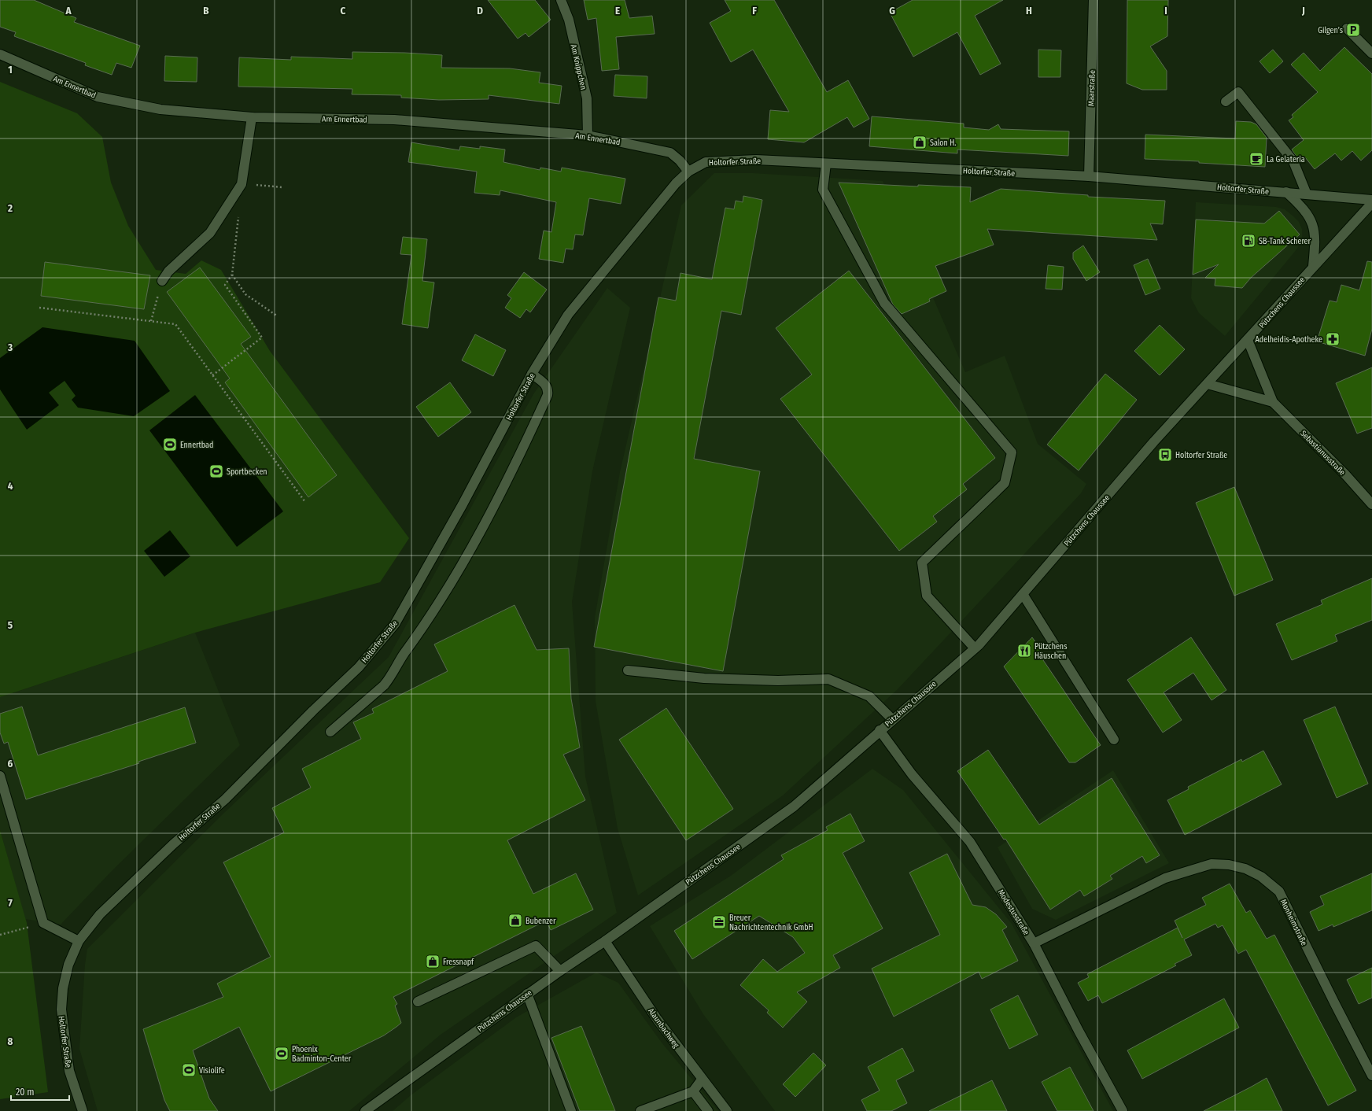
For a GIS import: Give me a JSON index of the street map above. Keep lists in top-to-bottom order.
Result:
{
  "streets": {
    "street": [
      "Am Knippchen",
      "Am Ennertbad",
      "Maarstraße",
      "Holtorfer Straße",
      "Pützchens Chaussee",
      "Sebastianusstraße",
      "Modestusstraße",
      "Monheimstraße",
      "Alaunbachweg"
    ]
  },
  "crossings": [
    ["Am Knippchen", "Am Ennertbad"],
    ["Am Ennertbad", "Holtorfer Straße"],
    ["Maarstraße", "Holtorfer Straße"],
    ["Pützchens Chaussee", "Sebastianusstraße"],
    ["Pützchens Chaussee", "Modestusstraße"],
    ["Pützchens Chaussee", "Alaunbachweg"],
    ["Modestusstraße", "Monheimstraße"]
  ],
  "places": {
    "parking": ["Gilgen’s"],
    "shop": ["Salon H.", "Bubenzer", "Fressnapf"],
    "cafe": ["La Gelateria"],
    "fuel station": ["SB-Tank Scherer"],
    "pharmacy": ["Adelheidis-Apotheke"],
    "sports": [
      "Ennertbad",
      "Sportbecken",
      "Phoenix Badminton-Center",
      "Visiolife"
    ],
    "bus stop": ["Holtorfer Straße"],
    "restaurant": ["Pützchens Häuschen"],
    "office": ["Breuer Nachrichtentechnik GmbH"]
  },
  "scale_bar": "20 m",
  "grid": {
    "columns": [
      "A",
      "B",
      "C",
      "D",
      "E",
      "F",
      "G",
      "H",
      "I",
      "J"
    ],
    "rows": [
      "1",
      "2",
      "3",
      "4",
      "5",
      "6",
      "7",
      "8"
    ]
  }
}
